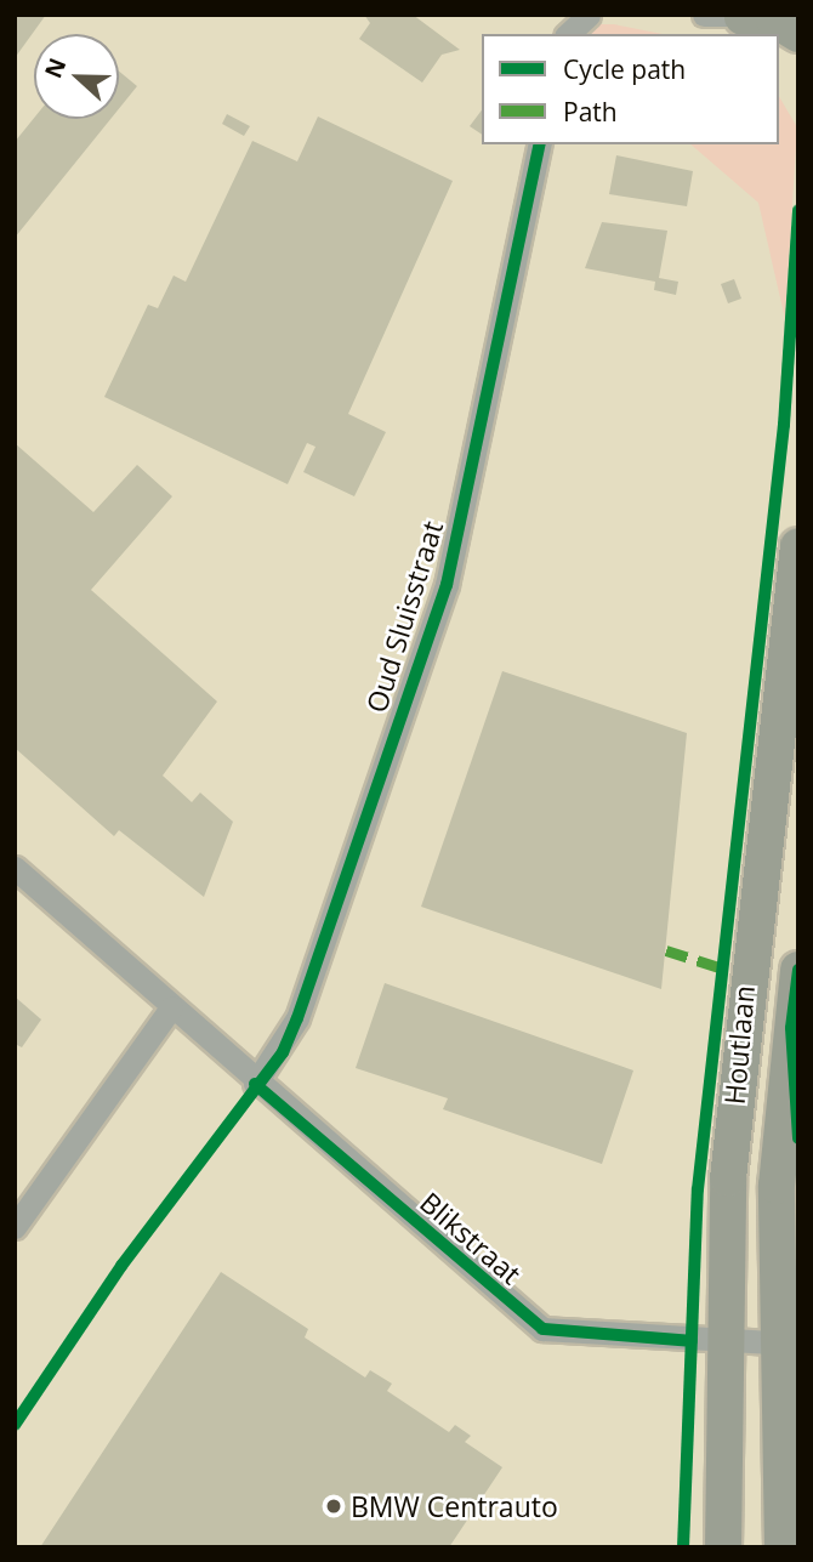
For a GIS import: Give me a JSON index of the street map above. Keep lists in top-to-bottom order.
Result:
{
  "streets": {
    "main road": ["Houtlaan"],
    "street": ["Oud Sluisstraat", "Blikstraat"]
  },
  "crossings": [
    ["Oud Sluisstraat", "Blikstraat"],
    ["Houtlaan", "Blikstraat"]
  ],
  "places": ["BMW Centrauto"],
  "legend": ["Cycle path", "Path"],
  "north": "left"
}
